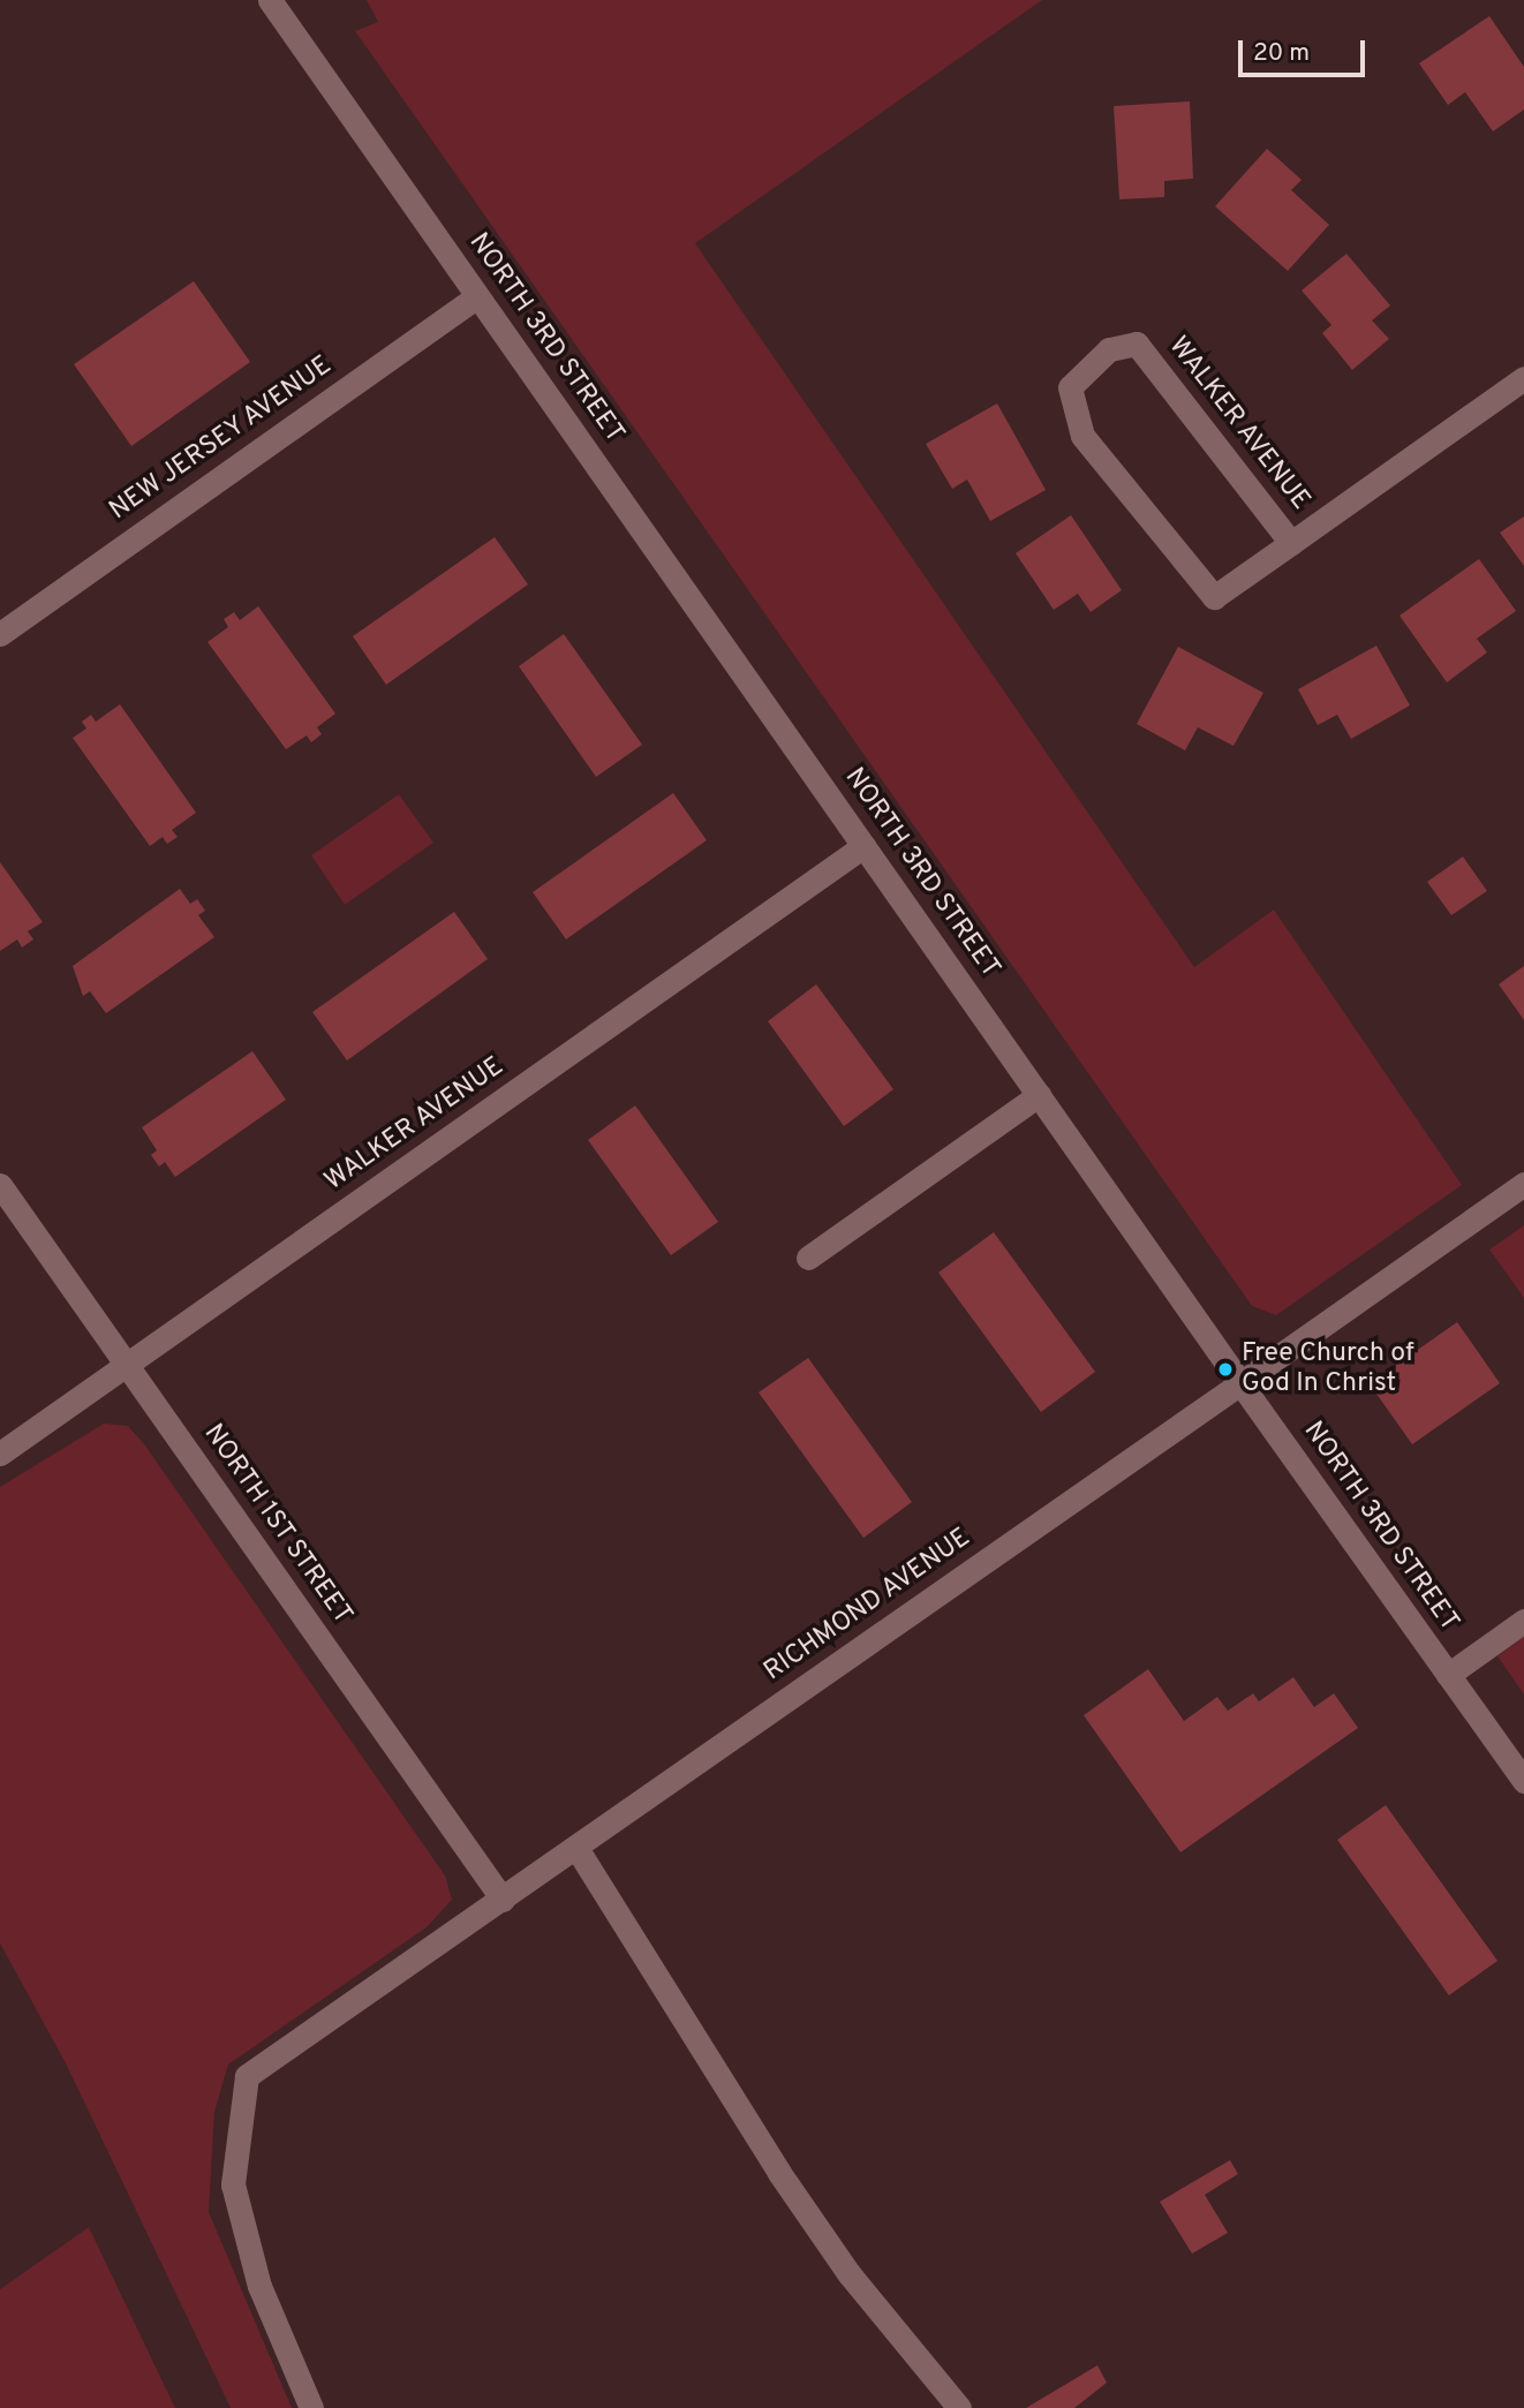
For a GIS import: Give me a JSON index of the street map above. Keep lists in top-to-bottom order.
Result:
{
  "streets": {
    "street": [
      "NORTH 3RD STREET",
      "WALKER AVENUE",
      "NEW JERSEY AVENUE",
      "NORTH 1ST STREET",
      "RICHMOND AVENUE"
    ]
  },
  "crossings": [
    ["NORTH 3RD STREET", "WALKER AVENUE"],
    ["NORTH 3RD STREET", "NEW JERSEY AVENUE"],
    ["NORTH 3RD STREET", "RICHMOND AVENUE"],
    ["WALKER AVENUE", "NORTH 1ST STREET"],
    ["NORTH 1ST STREET", "RICHMOND AVENUE"]
  ],
  "places": ["Free Church of God In Christ"],
  "scale_bar": "20 m"
}
